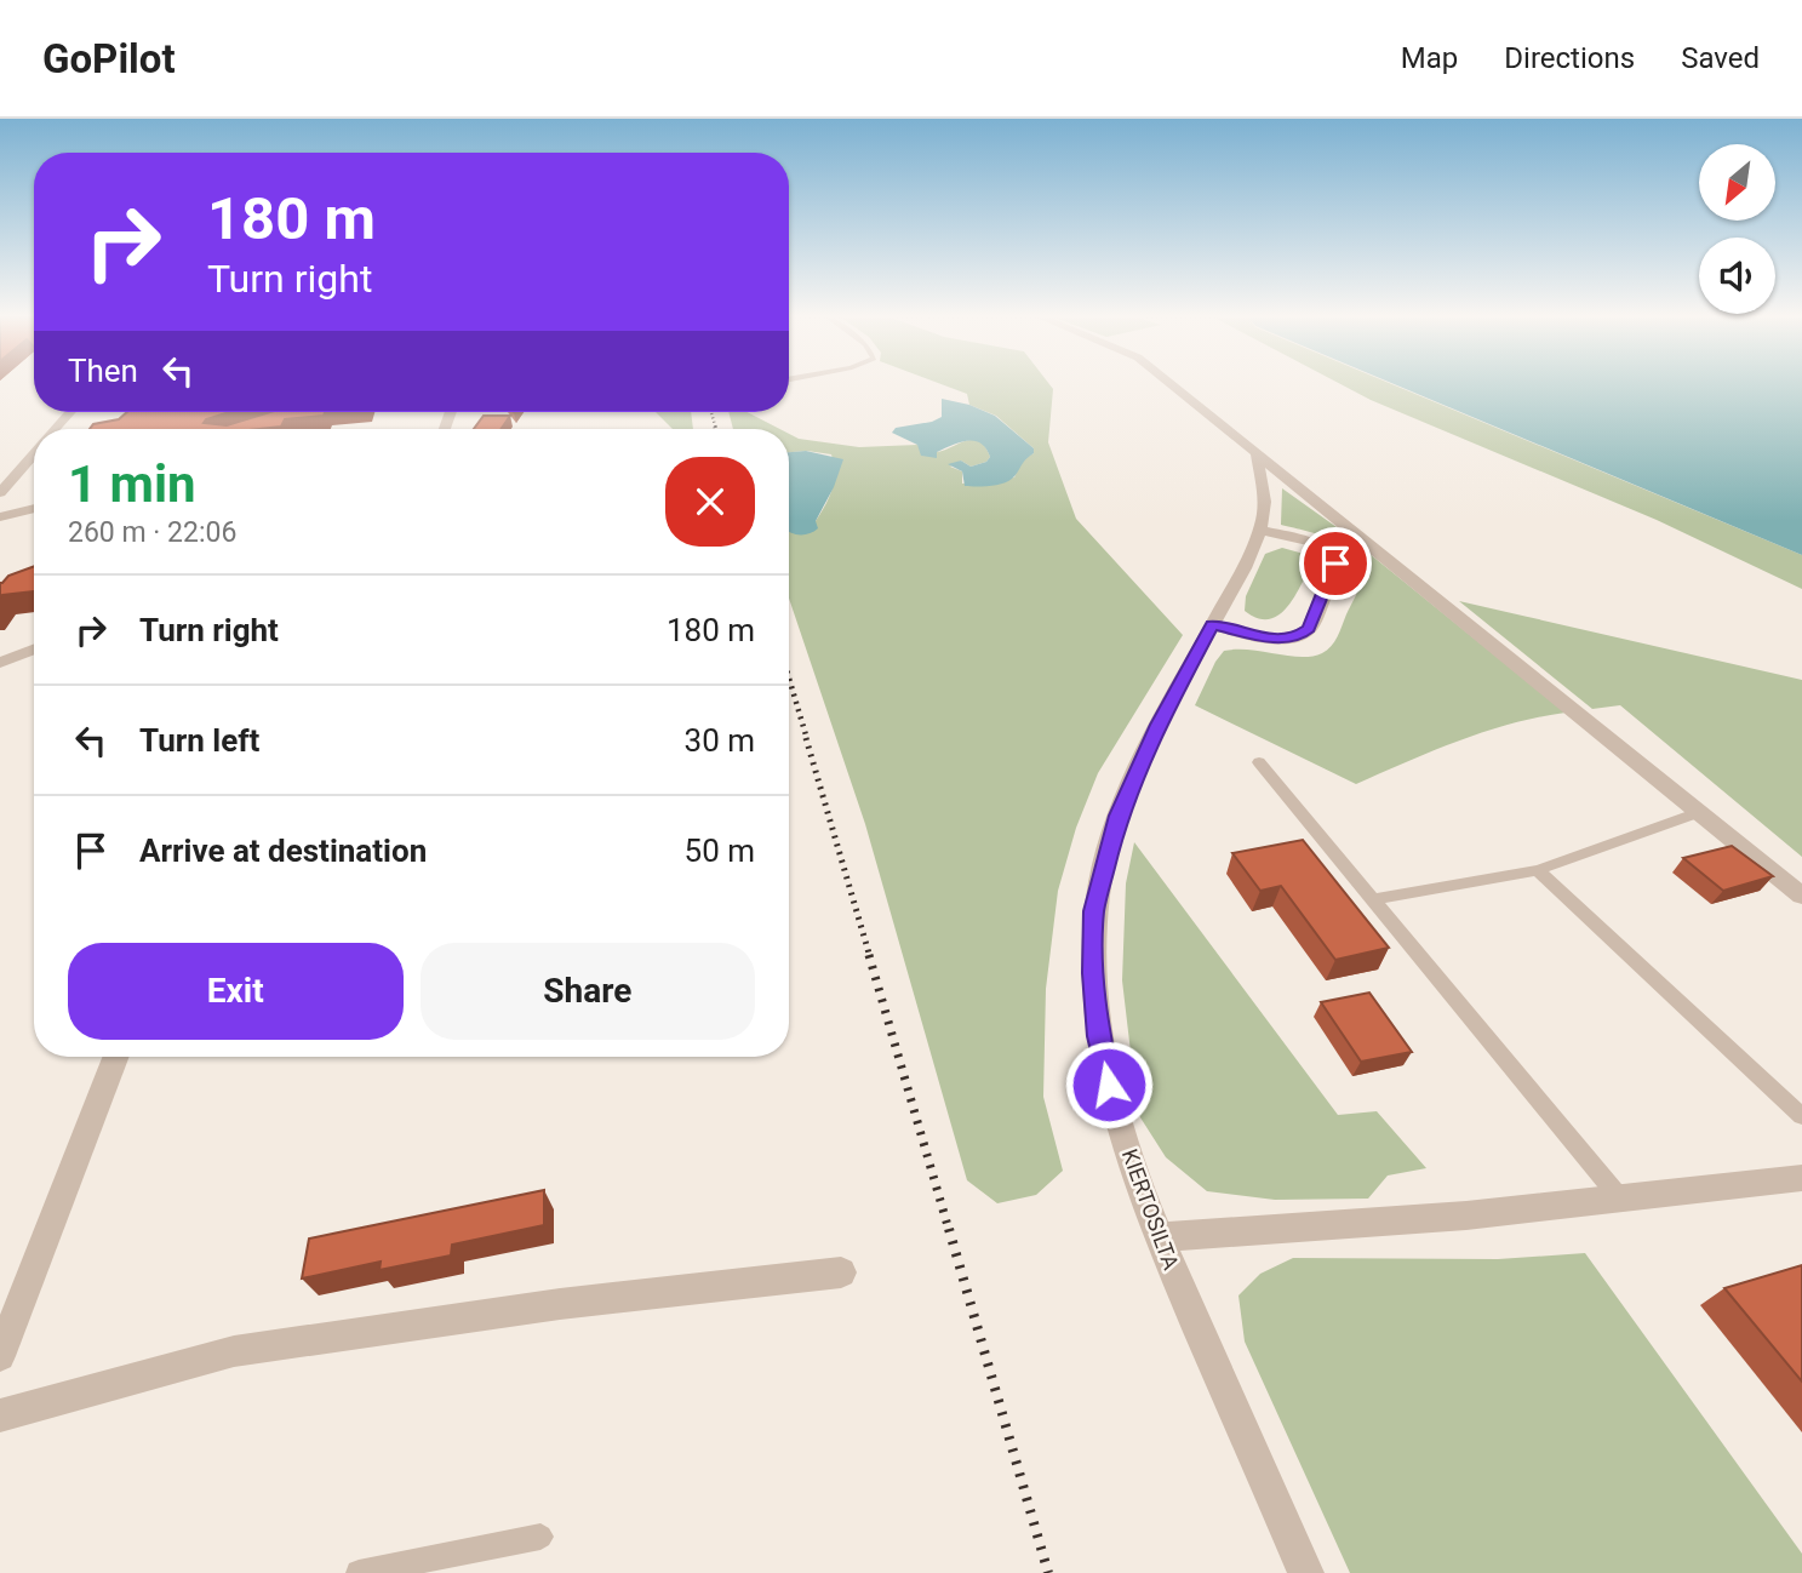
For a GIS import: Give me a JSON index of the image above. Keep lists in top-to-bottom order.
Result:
{
  "streets": {
    "street": ["KIERTOSILTA"]
  },
  "north": "bottom left",
  "page": {
    "header": "GoPilot",
    "nav": ["Map", "Directions", "Saved"],
    "turn": ["180 m", "Turn right"],
    "then": "Then",
    "heading": ["1 min", "260 m · 22:06"],
    "list": [
      {
        "name": "Turn right",
        "value": "180 m"
      },
      {
        "name": "Turn left",
        "value": "30 m"
      },
      {
        "name": "Arrive at destination",
        "value": "50 m"
      }
    ],
    "buttons": ["Exit", "Share"]
  }
}
